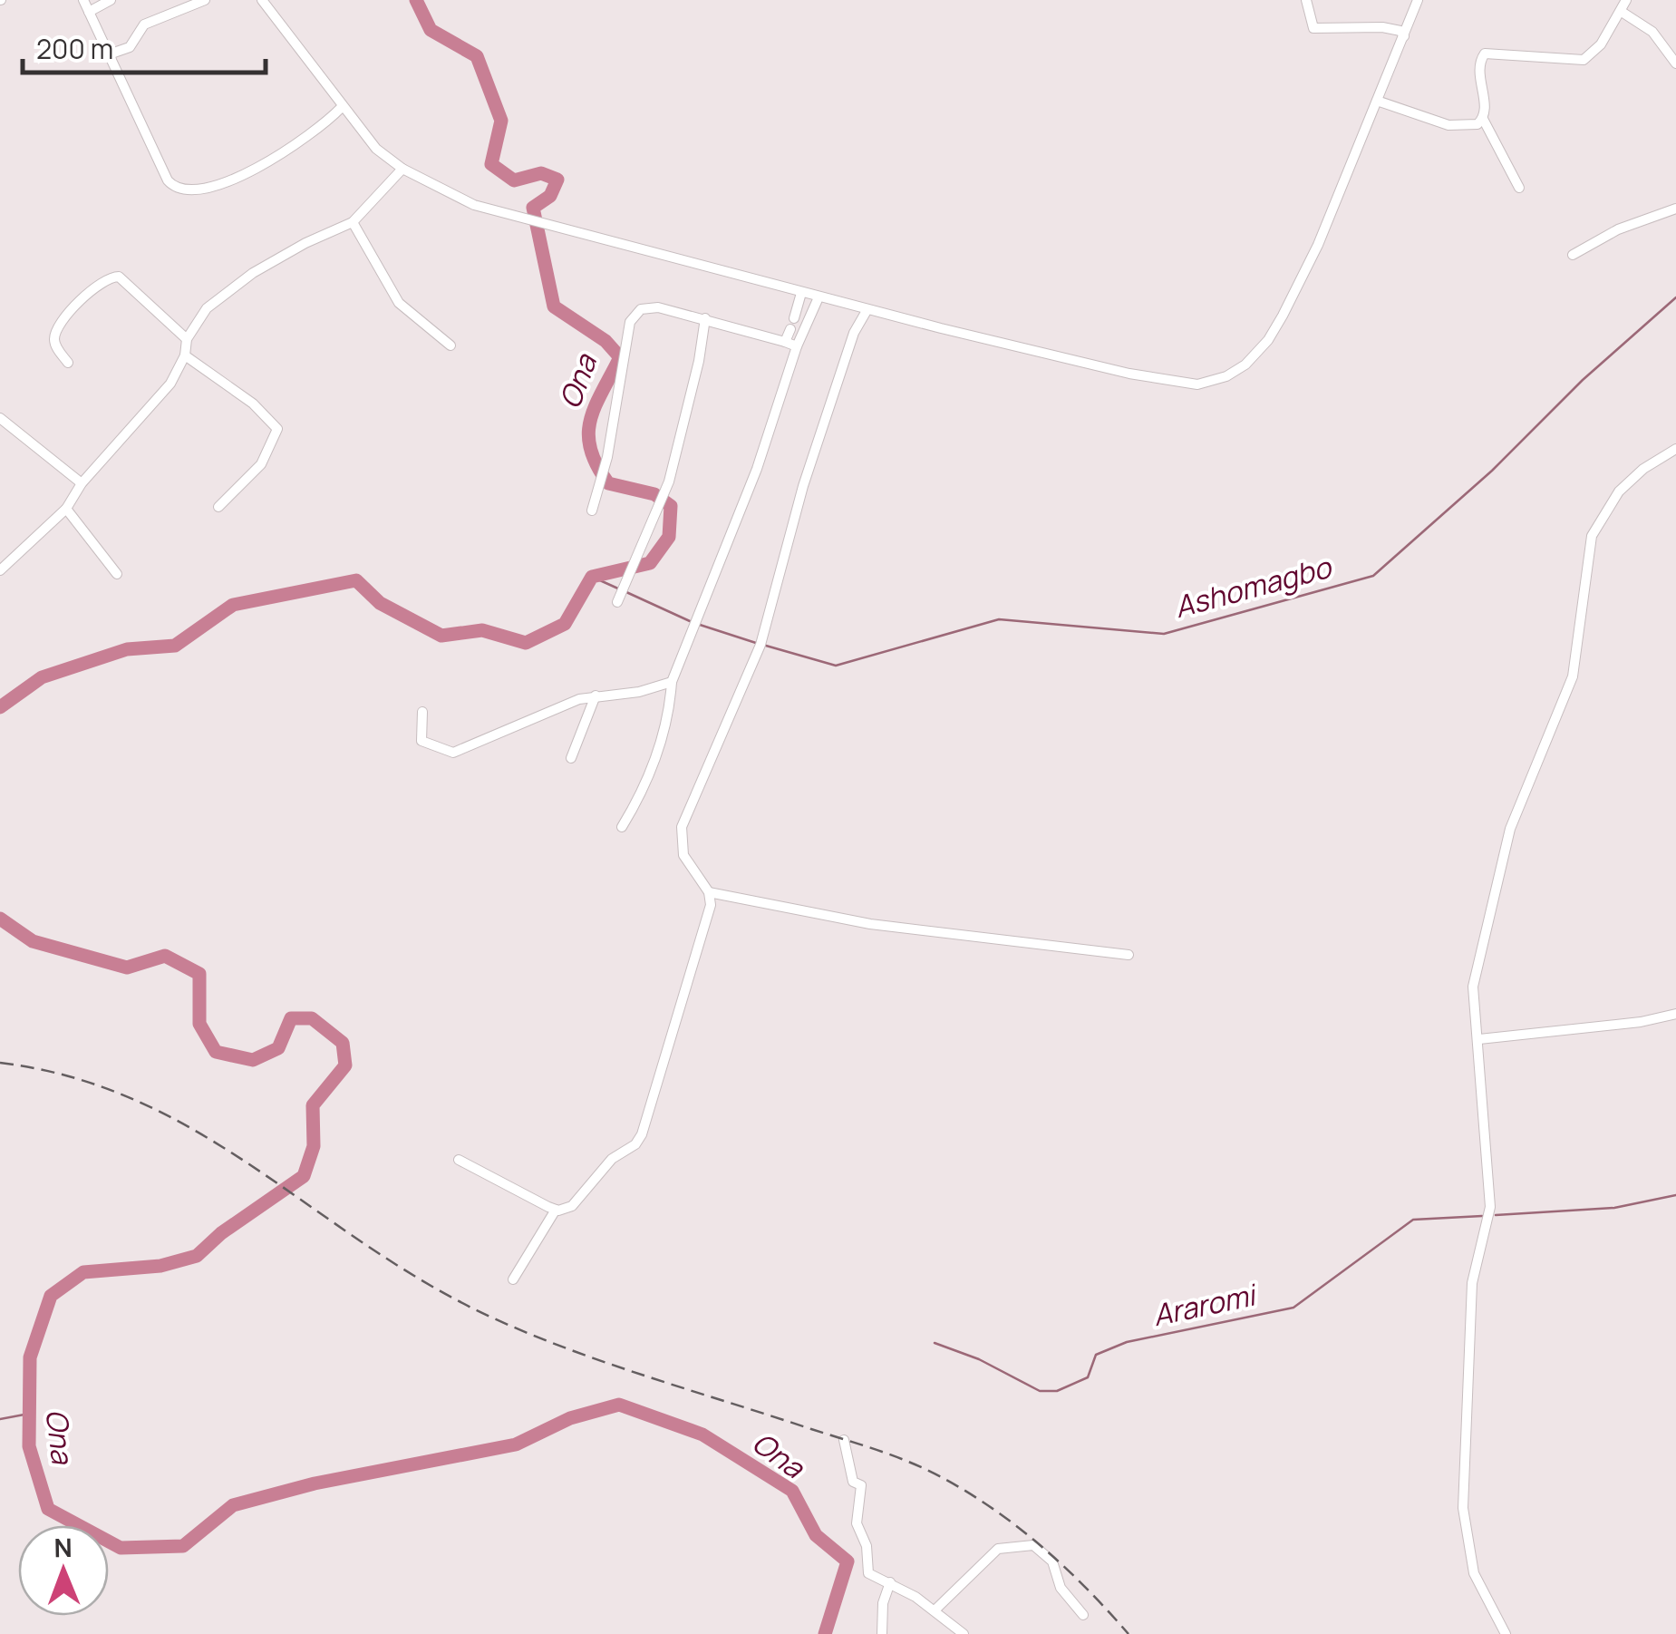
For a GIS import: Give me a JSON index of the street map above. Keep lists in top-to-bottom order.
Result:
{
  "water": ["Ona", "Ashomagbo", "Araromi"],
  "scale_bar": "200 m",
  "north": "top"
}
